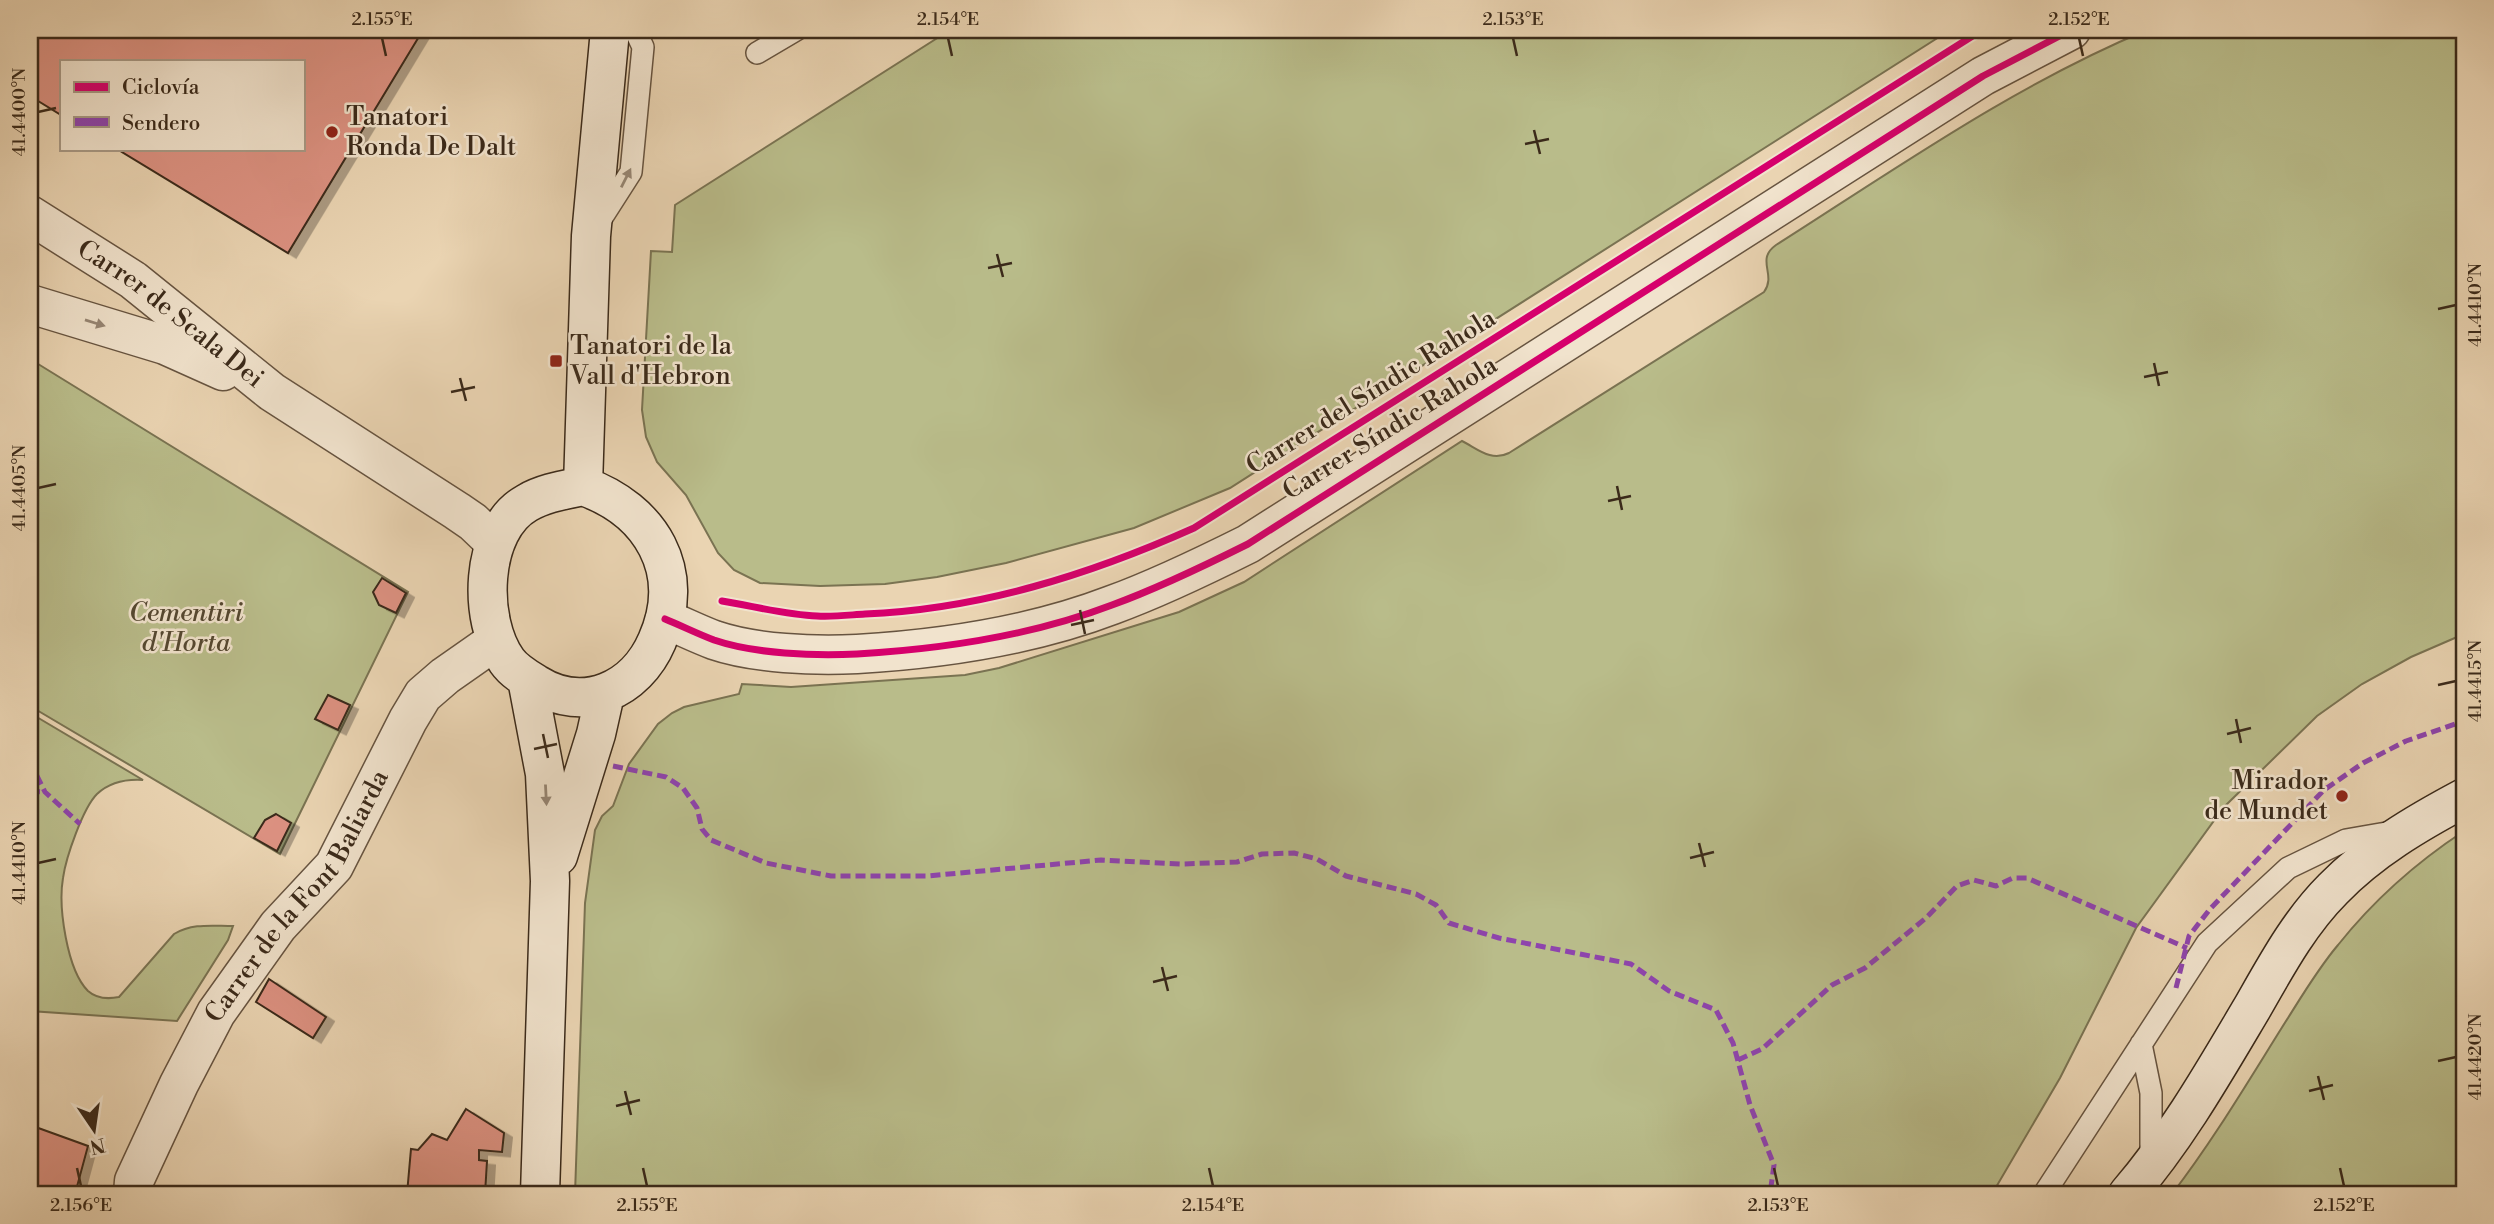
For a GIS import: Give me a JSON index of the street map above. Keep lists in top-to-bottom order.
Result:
{
  "streets": {
    "street": ["Carrer de Scala Dei", "Carrer Síndic Rahola", "Carrer de la Font Baliarda"],
    "cycle path": ["Carrer del Síndic Rahola"]
  },
  "crossings": [
    ["Carrer de Scala Dei", "Carrer Síndic Rahola"],
    ["Carrer de Scala Dei", "Carrer de la Font Baliarda"],
    ["Carrer Síndic Rahola", "Carrer de la Font Baliarda"]
  ],
  "parks": ["Cementiri d'Horta"],
  "places": {
    "other": ["Tanatori Ronda De Dalt", "Mirador de Mundet"],
    "transit": ["Tanatori de la Vall d'Hebron"]
  },
  "legend": ["Ciclovía", "Sendero"],
  "north": "bottom",
  "coordinates": [
    "2.155°E",
    "2.154°E",
    "2.153°E",
    "2.152°E",
    "41.4400°N",
    "41.4410°N",
    "41.4405°N",
    "41.4415°N",
    "41.4420°N",
    "2.156°E"
  ]
}
